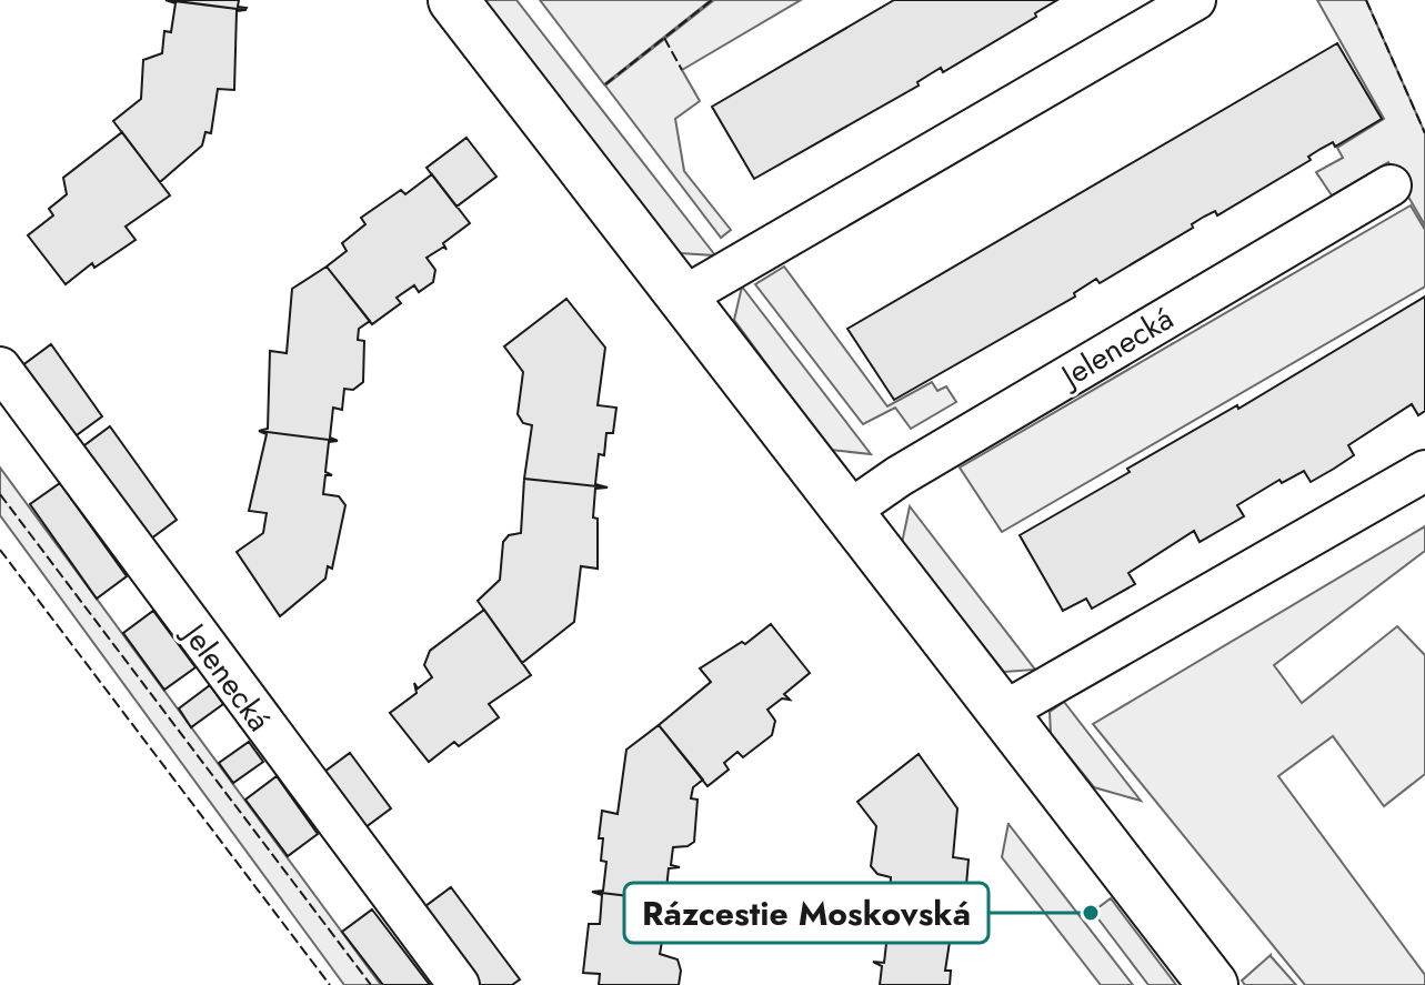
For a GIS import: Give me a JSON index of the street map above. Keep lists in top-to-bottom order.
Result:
{
  "streets": {
    "street": ["Jelenecká"]
  },
  "places": ["Rázcestie Moskovská"]
}
